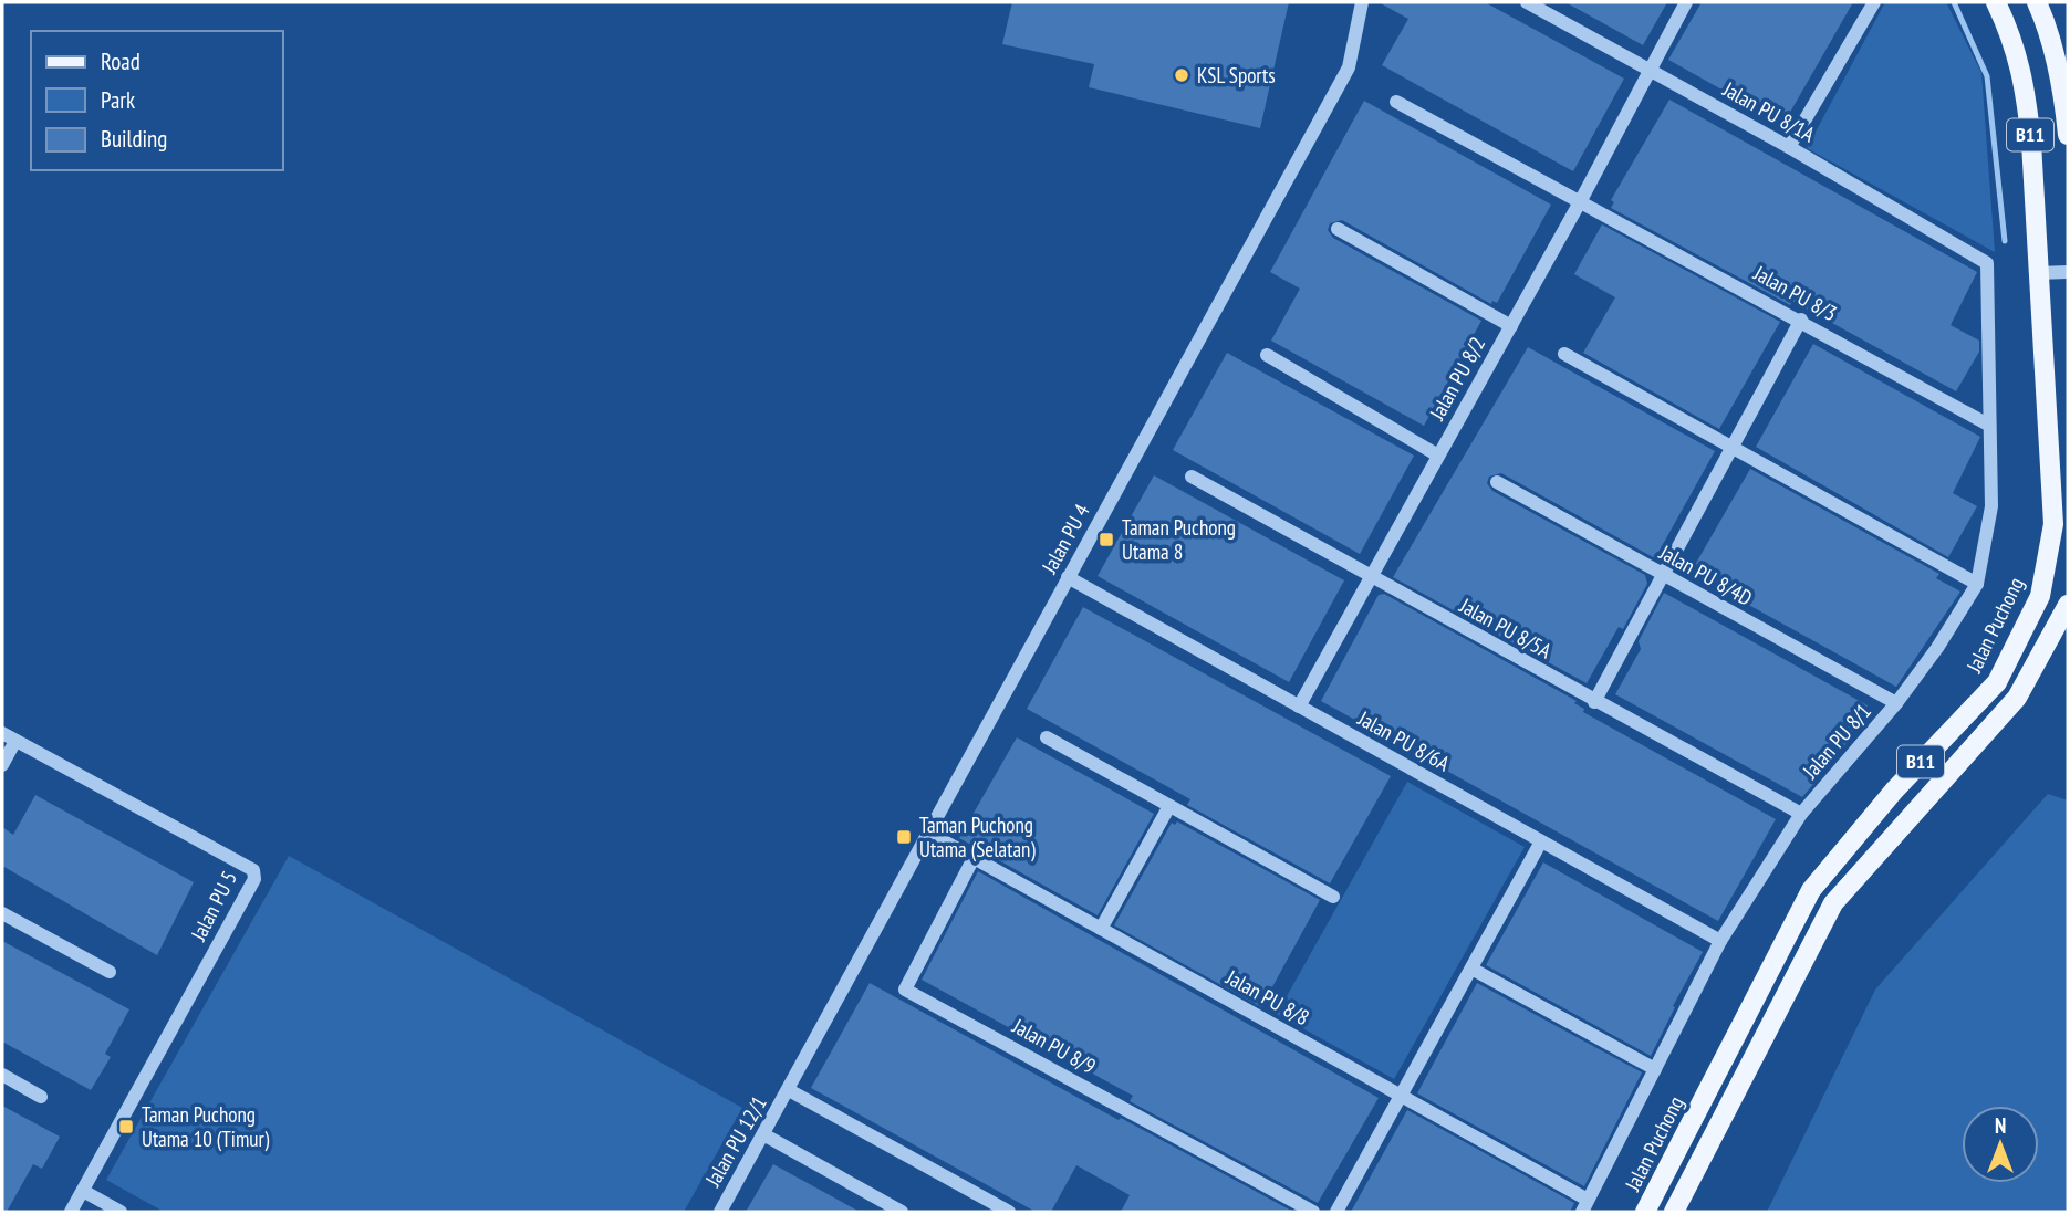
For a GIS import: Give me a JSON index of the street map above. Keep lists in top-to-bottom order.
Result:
{
  "streets": {
    "main road": ["B11", "Jalan Puchong"],
    "street": [
      "Jalan PU 8/1A",
      "Jalan PU 8/3",
      "Jalan PU 8/2",
      "Jalan PU 4",
      "Jalan PU 8/4D",
      "Jalan PU 8/5A",
      "Jalan PU 8/6A",
      "Jalan PU 8/1",
      "Jalan PU 5",
      "Jalan PU 8/8",
      "Jalan PU 8/9",
      "Jalan PU 12/1"
    ]
  },
  "crossings": [
    ["Jalan PU 8/1A", "Jalan PU 8/2"],
    ["Jalan PU 8/1A", "Jalan PU 8/1"],
    ["Jalan PU 8/3", "Jalan PU 8/2"],
    ["Jalan PU 8/3", "Jalan PU 8/1"],
    ["Jalan PU 8/2", "Jalan PU 8/5A"],
    ["Jalan PU 8/2", "Jalan PU 8/6A"],
    ["Jalan PU 4", "Jalan PU 8/6A"],
    ["Jalan PU 4", "Jalan PU 8/8"],
    ["Jalan PU 4", "Jalan PU 12/1"],
    ["Jalan PU 8/4D", "Jalan PU 8/1"],
    ["Jalan PU 8/5A", "Jalan PU 8/1"],
    ["Jalan PU 8/6A", "Jalan PU 8/1"],
    ["Jalan PU 8/1", "Jalan PU 8/8"],
    ["Jalan PU 8/8", "Jalan PU 8/9"]
  ],
  "places": {
    "other": ["KSL Sports"],
    "transit": ["Taman Puchong Utama 8", "Taman Puchong Utama (Selatan)", "Taman Puchong Utama 10 (Timur)"]
  },
  "legend": ["Road", "Park", "Building"],
  "north": "top"
}
